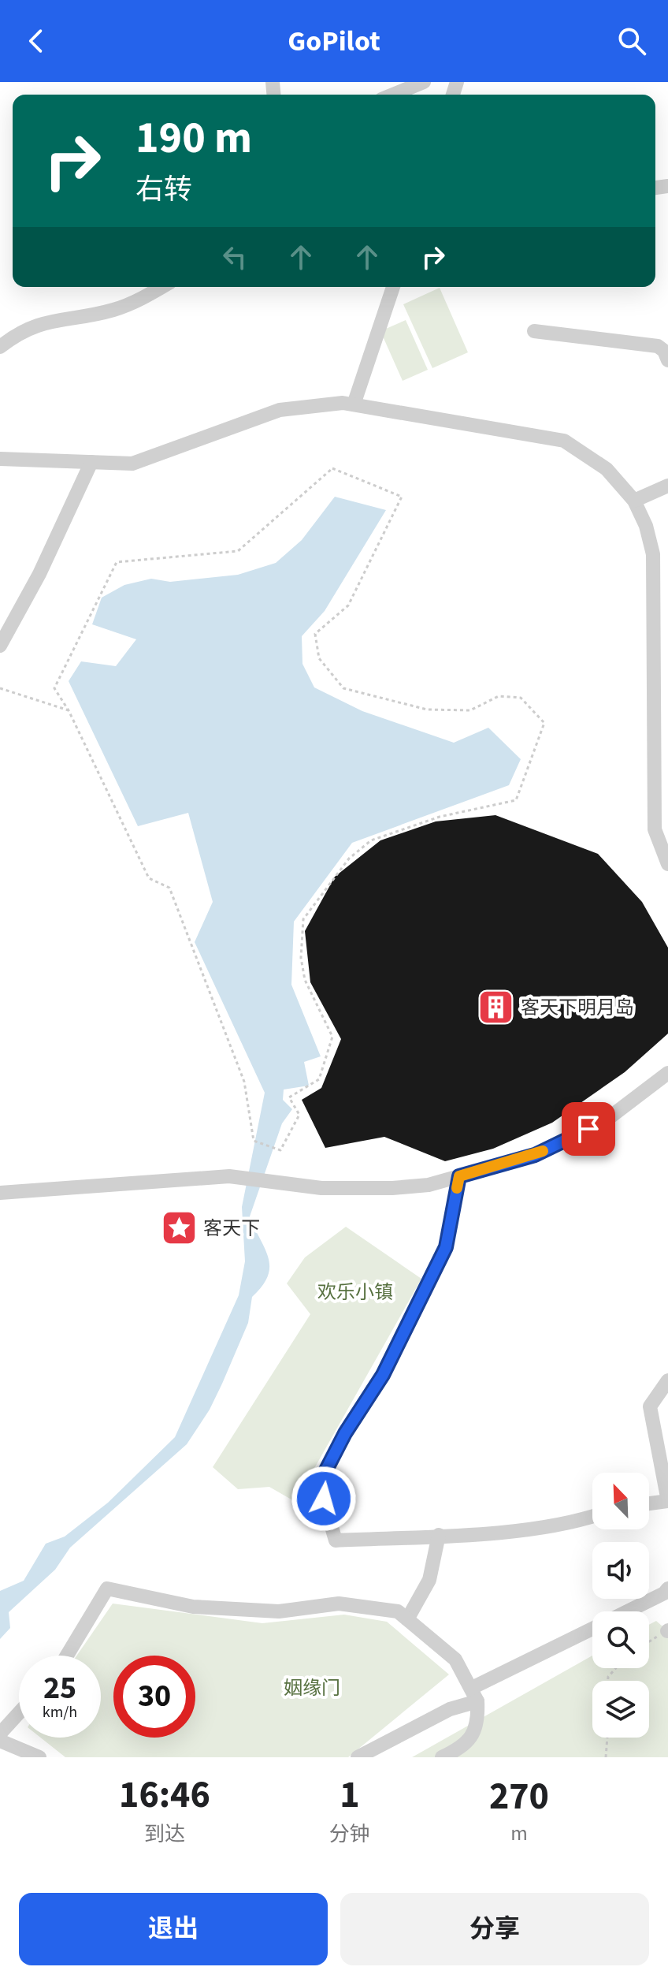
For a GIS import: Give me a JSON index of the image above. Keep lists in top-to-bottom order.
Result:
{
  "parks": ["欢乐小镇", "姻缘门"],
  "places": {
    "building": ["客天下明月岛"],
    "place": ["客天下"]
  },
  "north": "top left",
  "page": {
    "header": "GoPilot",
    "turn": ["190 m", "右转"],
    "speed": "25 km/h",
    "limit": "30",
    "eta": [
      "16:46",
      "到达",
      "1",
      "分钟",
      "270",
      "m"
    ],
    "buttons": ["退出", "分享"]
  }
}
